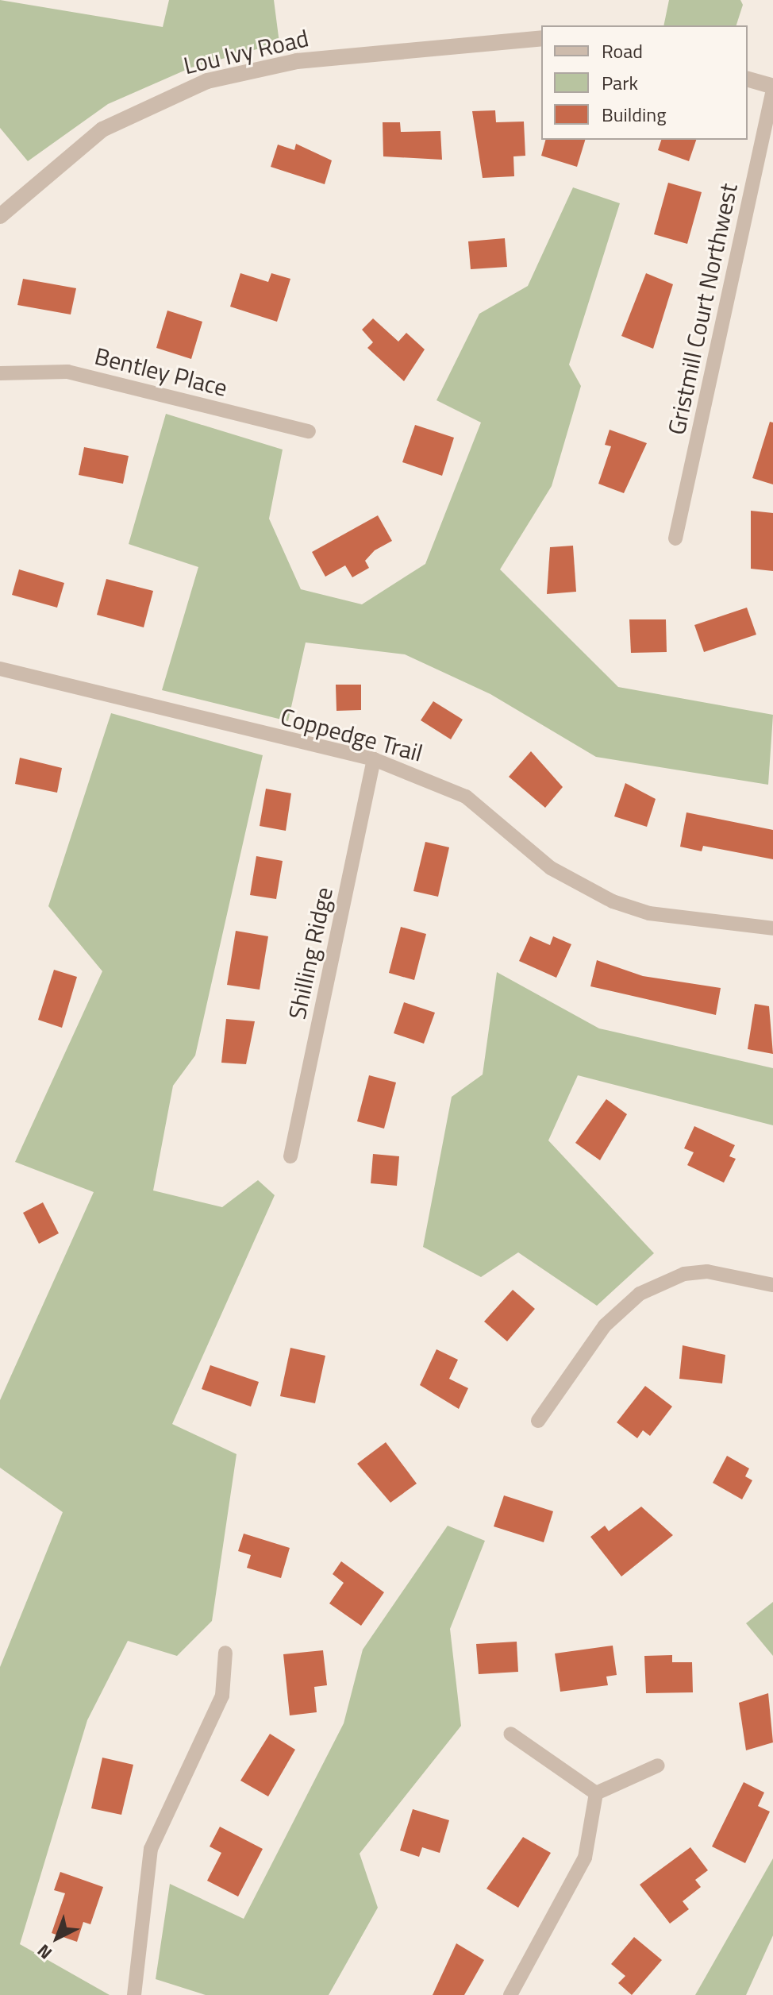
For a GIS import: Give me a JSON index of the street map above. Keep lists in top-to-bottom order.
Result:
{
  "streets": {
    "street": [
      "Lou Ivy Road",
      "Gristmill Court Northwest",
      "Bentley Place",
      "Coppedge Trail",
      "Shilling Ridge"
    ]
  },
  "crossings": [
    ["Coppedge Trail", "Shilling Ridge"]
  ],
  "legend": ["Road", "Park", "Building"],
  "north": "bottom left"
}
